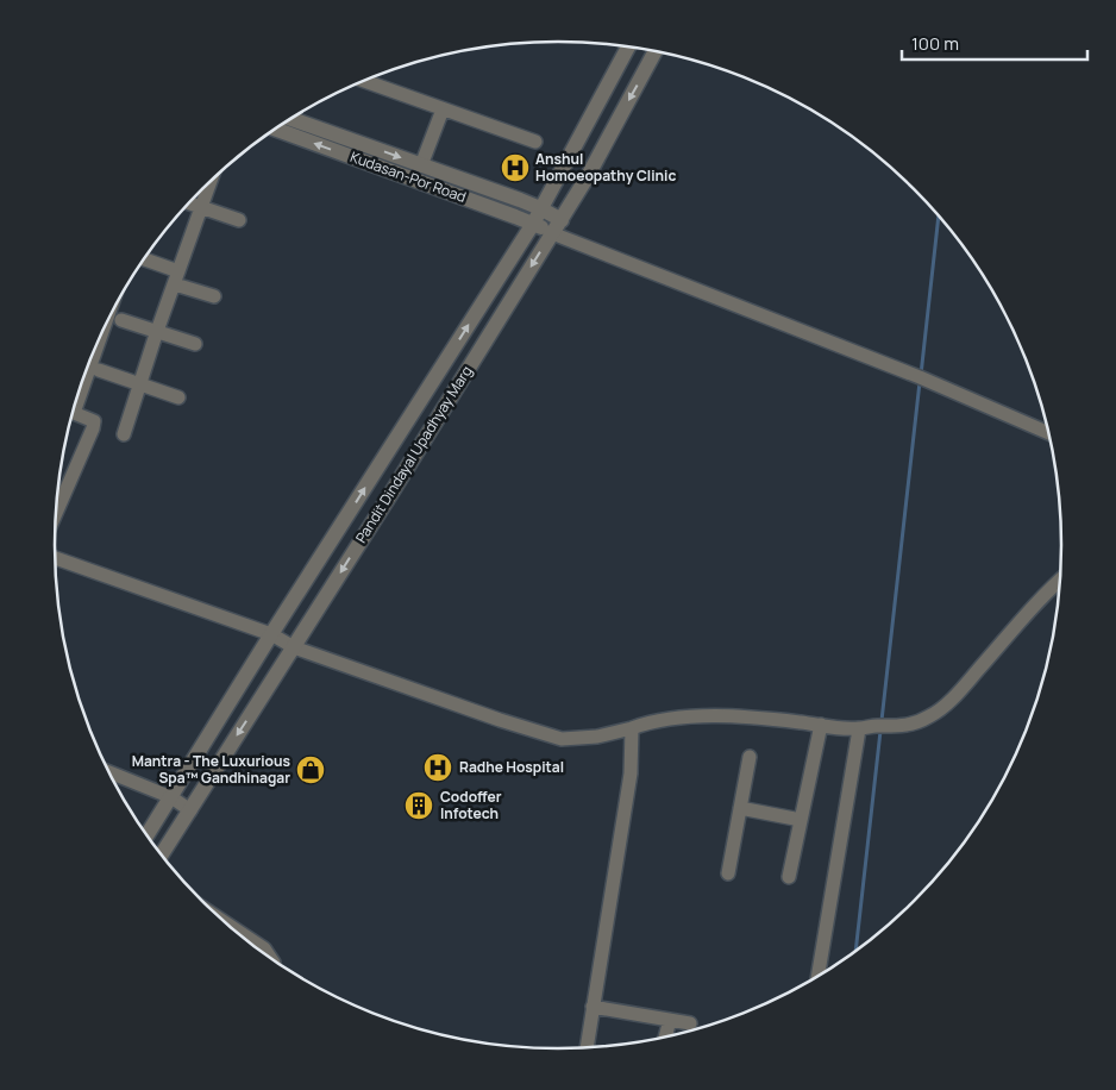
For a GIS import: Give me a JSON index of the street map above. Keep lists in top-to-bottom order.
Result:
{
  "streets": {
    "street": ["Kudasan-Por Road", "Pandit Dindayal Upadhyay Marg"]
  },
  "crossings": [
    ["Kudasan-Por Road", "Pandit Dindayal Upadhyay Marg"]
  ],
  "places": {
    "hospital": ["Anshul Homoeopathy Clinic", "Radhe Hospital"],
    "shop": ["Mantra - The Luxurious Spa™ Gandhinagar"],
    "building": ["Codoffer Infotech"]
  },
  "scale_bar": "100 m"
}
